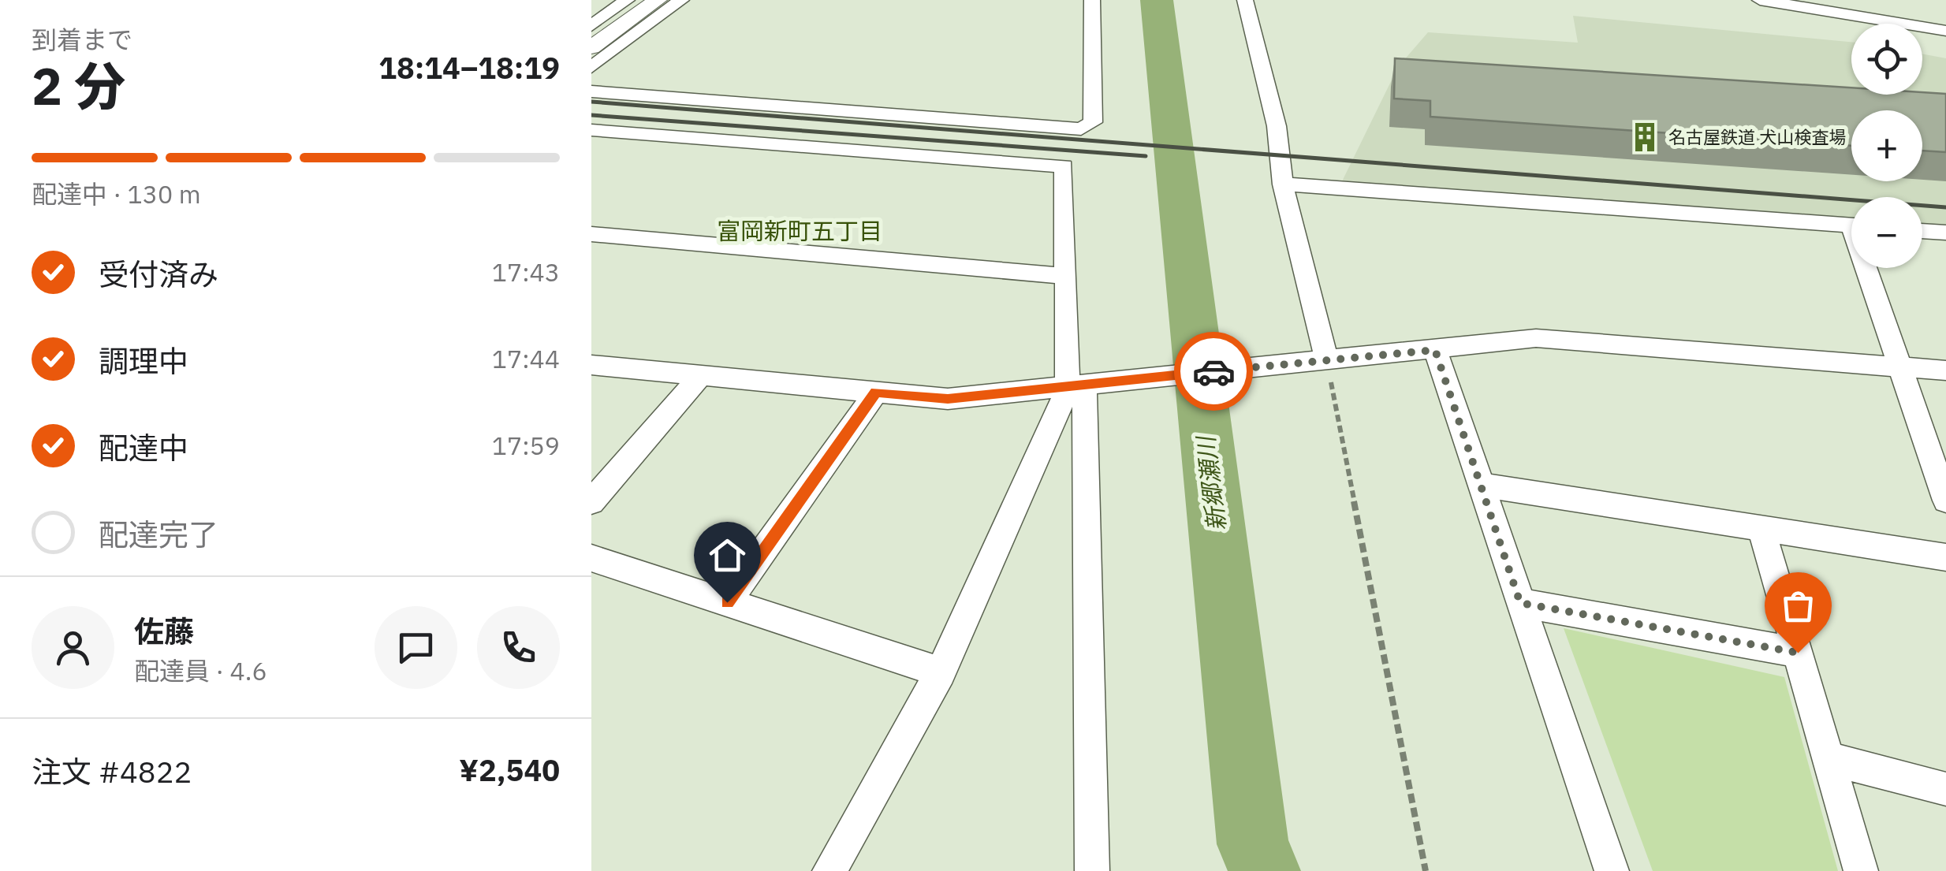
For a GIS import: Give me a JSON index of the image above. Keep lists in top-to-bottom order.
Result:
{
  "districts": ["富岡新町五丁目"],
  "water": ["新郷瀬川"],
  "places": {
    "building": ["名古屋鉄道 犬山検査場"]
  },
  "page": {
    "heading": ["2 分", "到着まで", "18:14–18:19"],
    "panel": [
      "佐藤",
      "配達員 · 4.6",
      "注文 #4822",
      "¥2,540"
    ],
    "map_buttons": ["+", "−"],
    "bar": "配達中 · 130 m",
    "list": [
      ["受付済み", "17:43"],
      ["調理中", "17:44"],
      ["配達中", "17:59"],
      "配達完了"
    ]
  }
}
